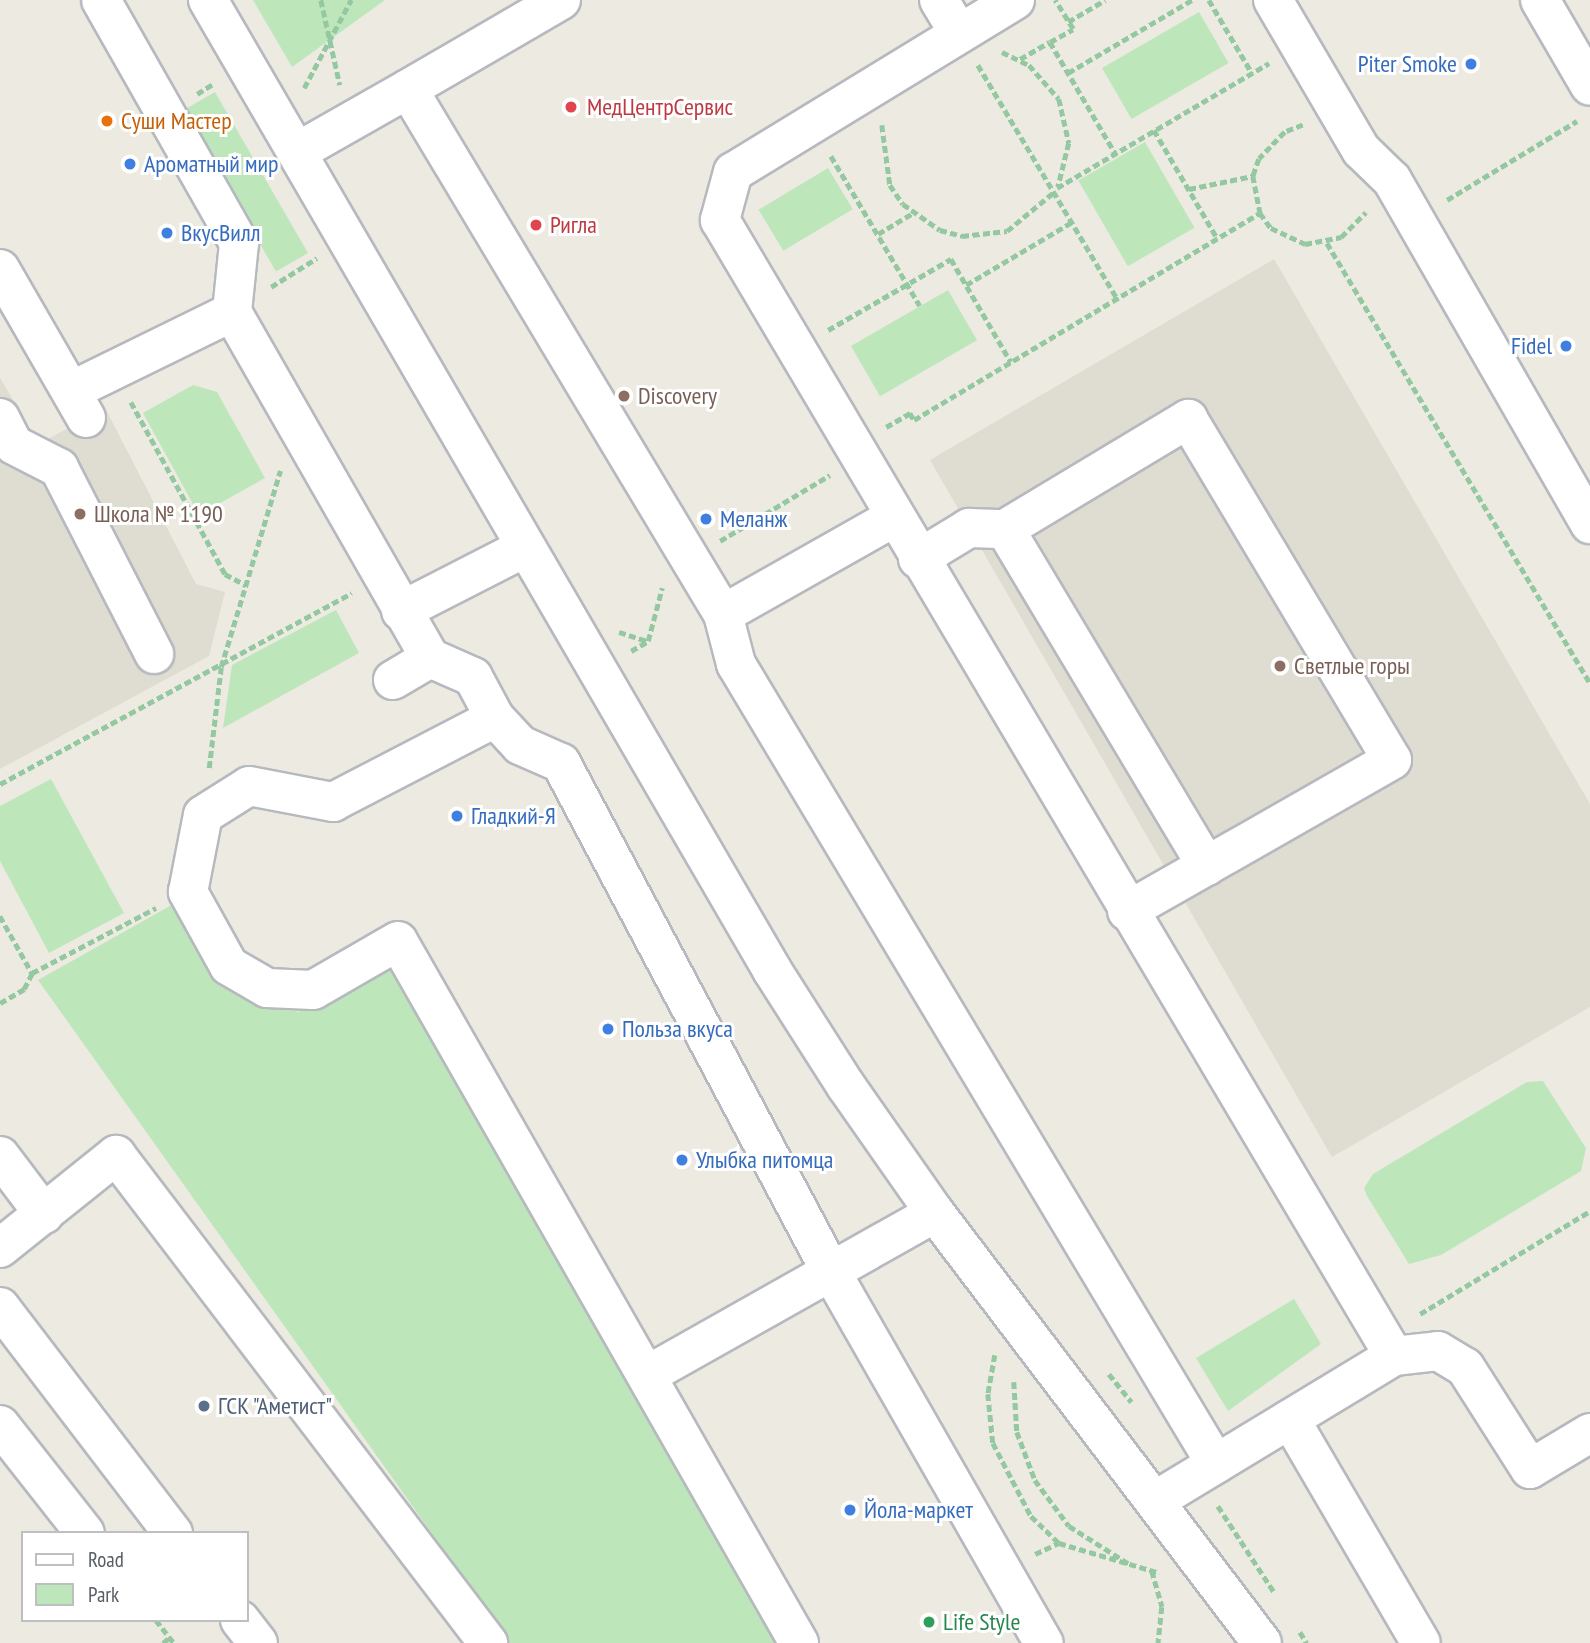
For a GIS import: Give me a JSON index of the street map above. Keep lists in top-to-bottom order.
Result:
{
  "places": [
    "Piter Smoke",
    "МедЦентрСервис",
    "Суши Мастер",
    "Ароматный мир",
    "Ригла",
    "ВкусВилл",
    "Fidel",
    "Discovery",
    "Школа № 1190",
    "Меланж",
    "Светлые горы",
    "Гладкий-Я",
    "Польза вкуса",
    "Улыбка питомца",
    "ГСК \"Аметист\"",
    "Йола-маркет",
    "Life Style"
  ],
  "legend": ["Road", "Park"]
}
